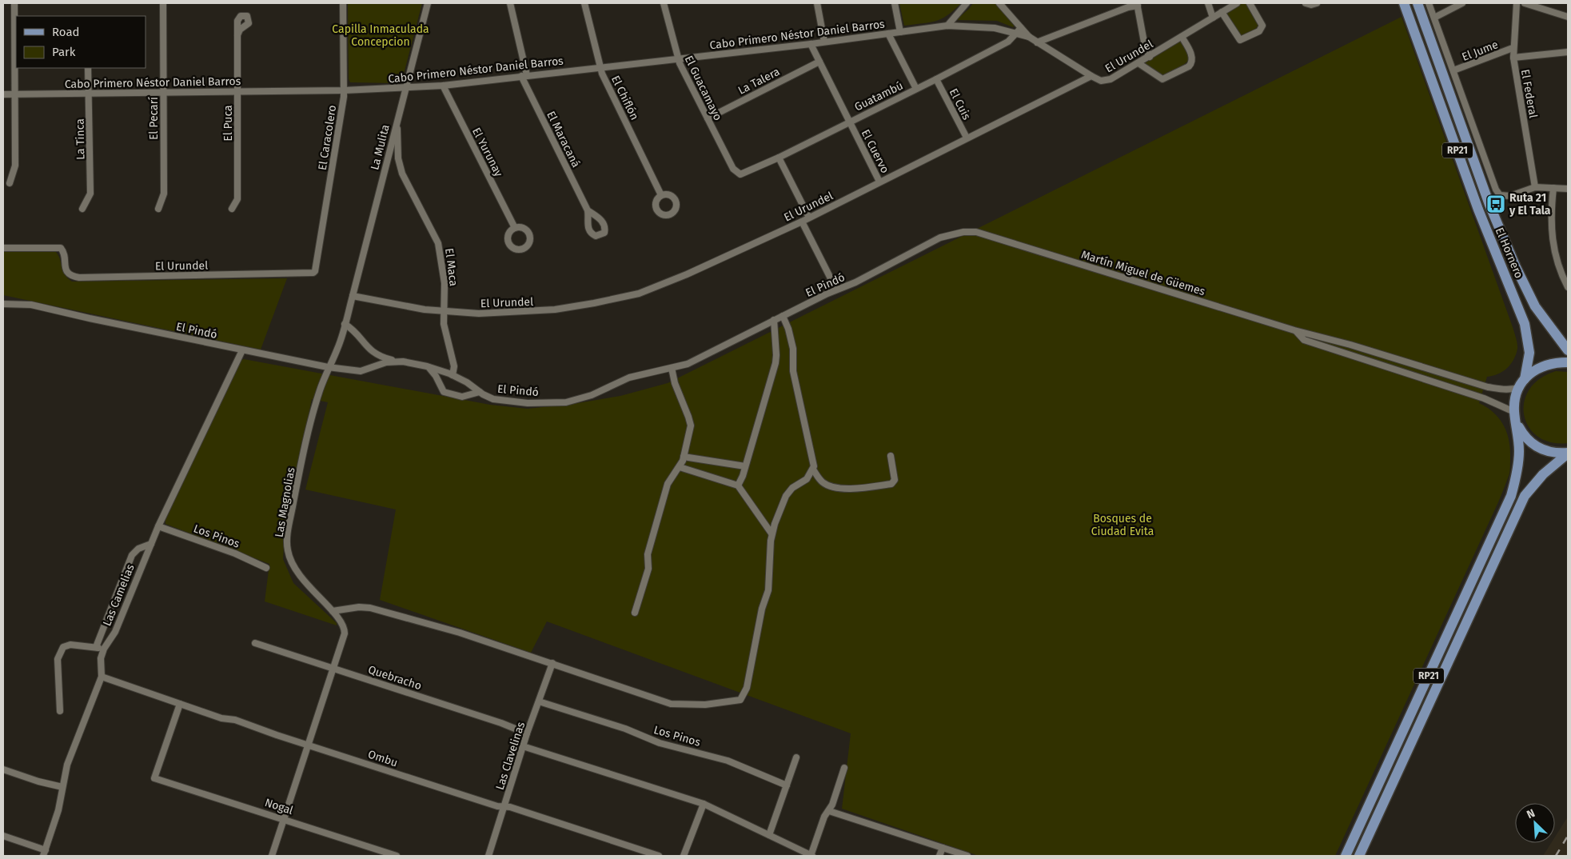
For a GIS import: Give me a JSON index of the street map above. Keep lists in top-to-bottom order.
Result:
{
  "streets": {
    "main road": ["RP21", "El Hornero"],
    "street": [
      "Cabo Primero Néstor Daniel Barros",
      "El Jume",
      "El Urundel",
      "La Talera",
      "El Guacamayo",
      "El Federal",
      "Guatambú",
      "El Chiflón",
      "El Cuis",
      "El Pecarí",
      "El Puca",
      "El Caracolero",
      "La Tinca",
      "El Maracaná",
      "La Mulita",
      "El Cuervo",
      "El Yurunay",
      "El Maca",
      "Martín Miguel de Güemes",
      "El Pindó",
      "Las Magnolias",
      "Los Pinos",
      "Las Camelias",
      "Quebracho",
      "Las Clavelinas",
      "Ombu",
      "Nogal"
    ]
  },
  "crossings": [
    ["Cabo Primero Néstor Daniel Barros", "El Guacamayo"],
    ["Cabo Primero Néstor Daniel Barros", "Guatambú"],
    ["Cabo Primero Néstor Daniel Barros", "El Chiflón"],
    ["Cabo Primero Néstor Daniel Barros", "El Pecarí"],
    ["Cabo Primero Néstor Daniel Barros", "El Puca"],
    ["Cabo Primero Néstor Daniel Barros", "El Caracolero"],
    ["Cabo Primero Néstor Daniel Barros", "La Tinca"],
    ["Cabo Primero Néstor Daniel Barros", "El Maracaná"],
    ["Cabo Primero Néstor Daniel Barros", "La Mulita"],
    ["Cabo Primero Néstor Daniel Barros", "El Cuervo"],
    ["Cabo Primero Néstor Daniel Barros", "El Yurunay"],
    ["El Jume", "El Federal"],
    ["El Urundel", "El Cuis"],
    ["El Urundel", "El Caracolero"],
    ["El Urundel", "La Mulita"],
    ["El Urundel", "El Cuervo"],
    ["El Urundel", "El Maca"],
    ["El Urundel", "Las Magnolias"],
    ["La Talera", "El Guacamayo"],
    ["La Talera", "El Cuervo"],
    ["El Guacamayo", "Guatambú"],
    ["Guatambú", "El Cuis"],
    ["Guatambú", "El Cuervo"],
    ["La Mulita", "El Maca"],
    ["La Mulita", "Las Magnolias"],
    ["RP21", "El Hornero"],
    ["RP21", "Martín Miguel de Güemes"],
    ["El Hornero", "Martín Miguel de Güemes"],
    ["El Maca", "El Pindó"],
    ["Martín Miguel de Güemes", "El Pindó"],
    ["El Pindó", "Las Magnolias"],
    ["El Pindó", "Las Camelias"],
    ["Las Magnolias", "Quebracho"],
    ["Las Magnolias", "Ombu"],
    ["Las Magnolias", "Nogal"],
    ["Los Pinos", "Las Camelias"],
    ["Los Pinos", "Las Clavelinas"],
    ["Las Camelias", "Ombu"],
    ["Quebracho", "Las Clavelinas"],
    ["Las Clavelinas", "Ombu"],
    ["Ombu", "Nogal"]
  ],
  "parks": ["Capilla Inmaculada Concepcion", "Bosques de Ciudad Evita"],
  "places": {
    "bus stop": ["Ruta 21 y El Tala"]
  },
  "legend": ["Road", "Park"],
  "north": "top left"
}
